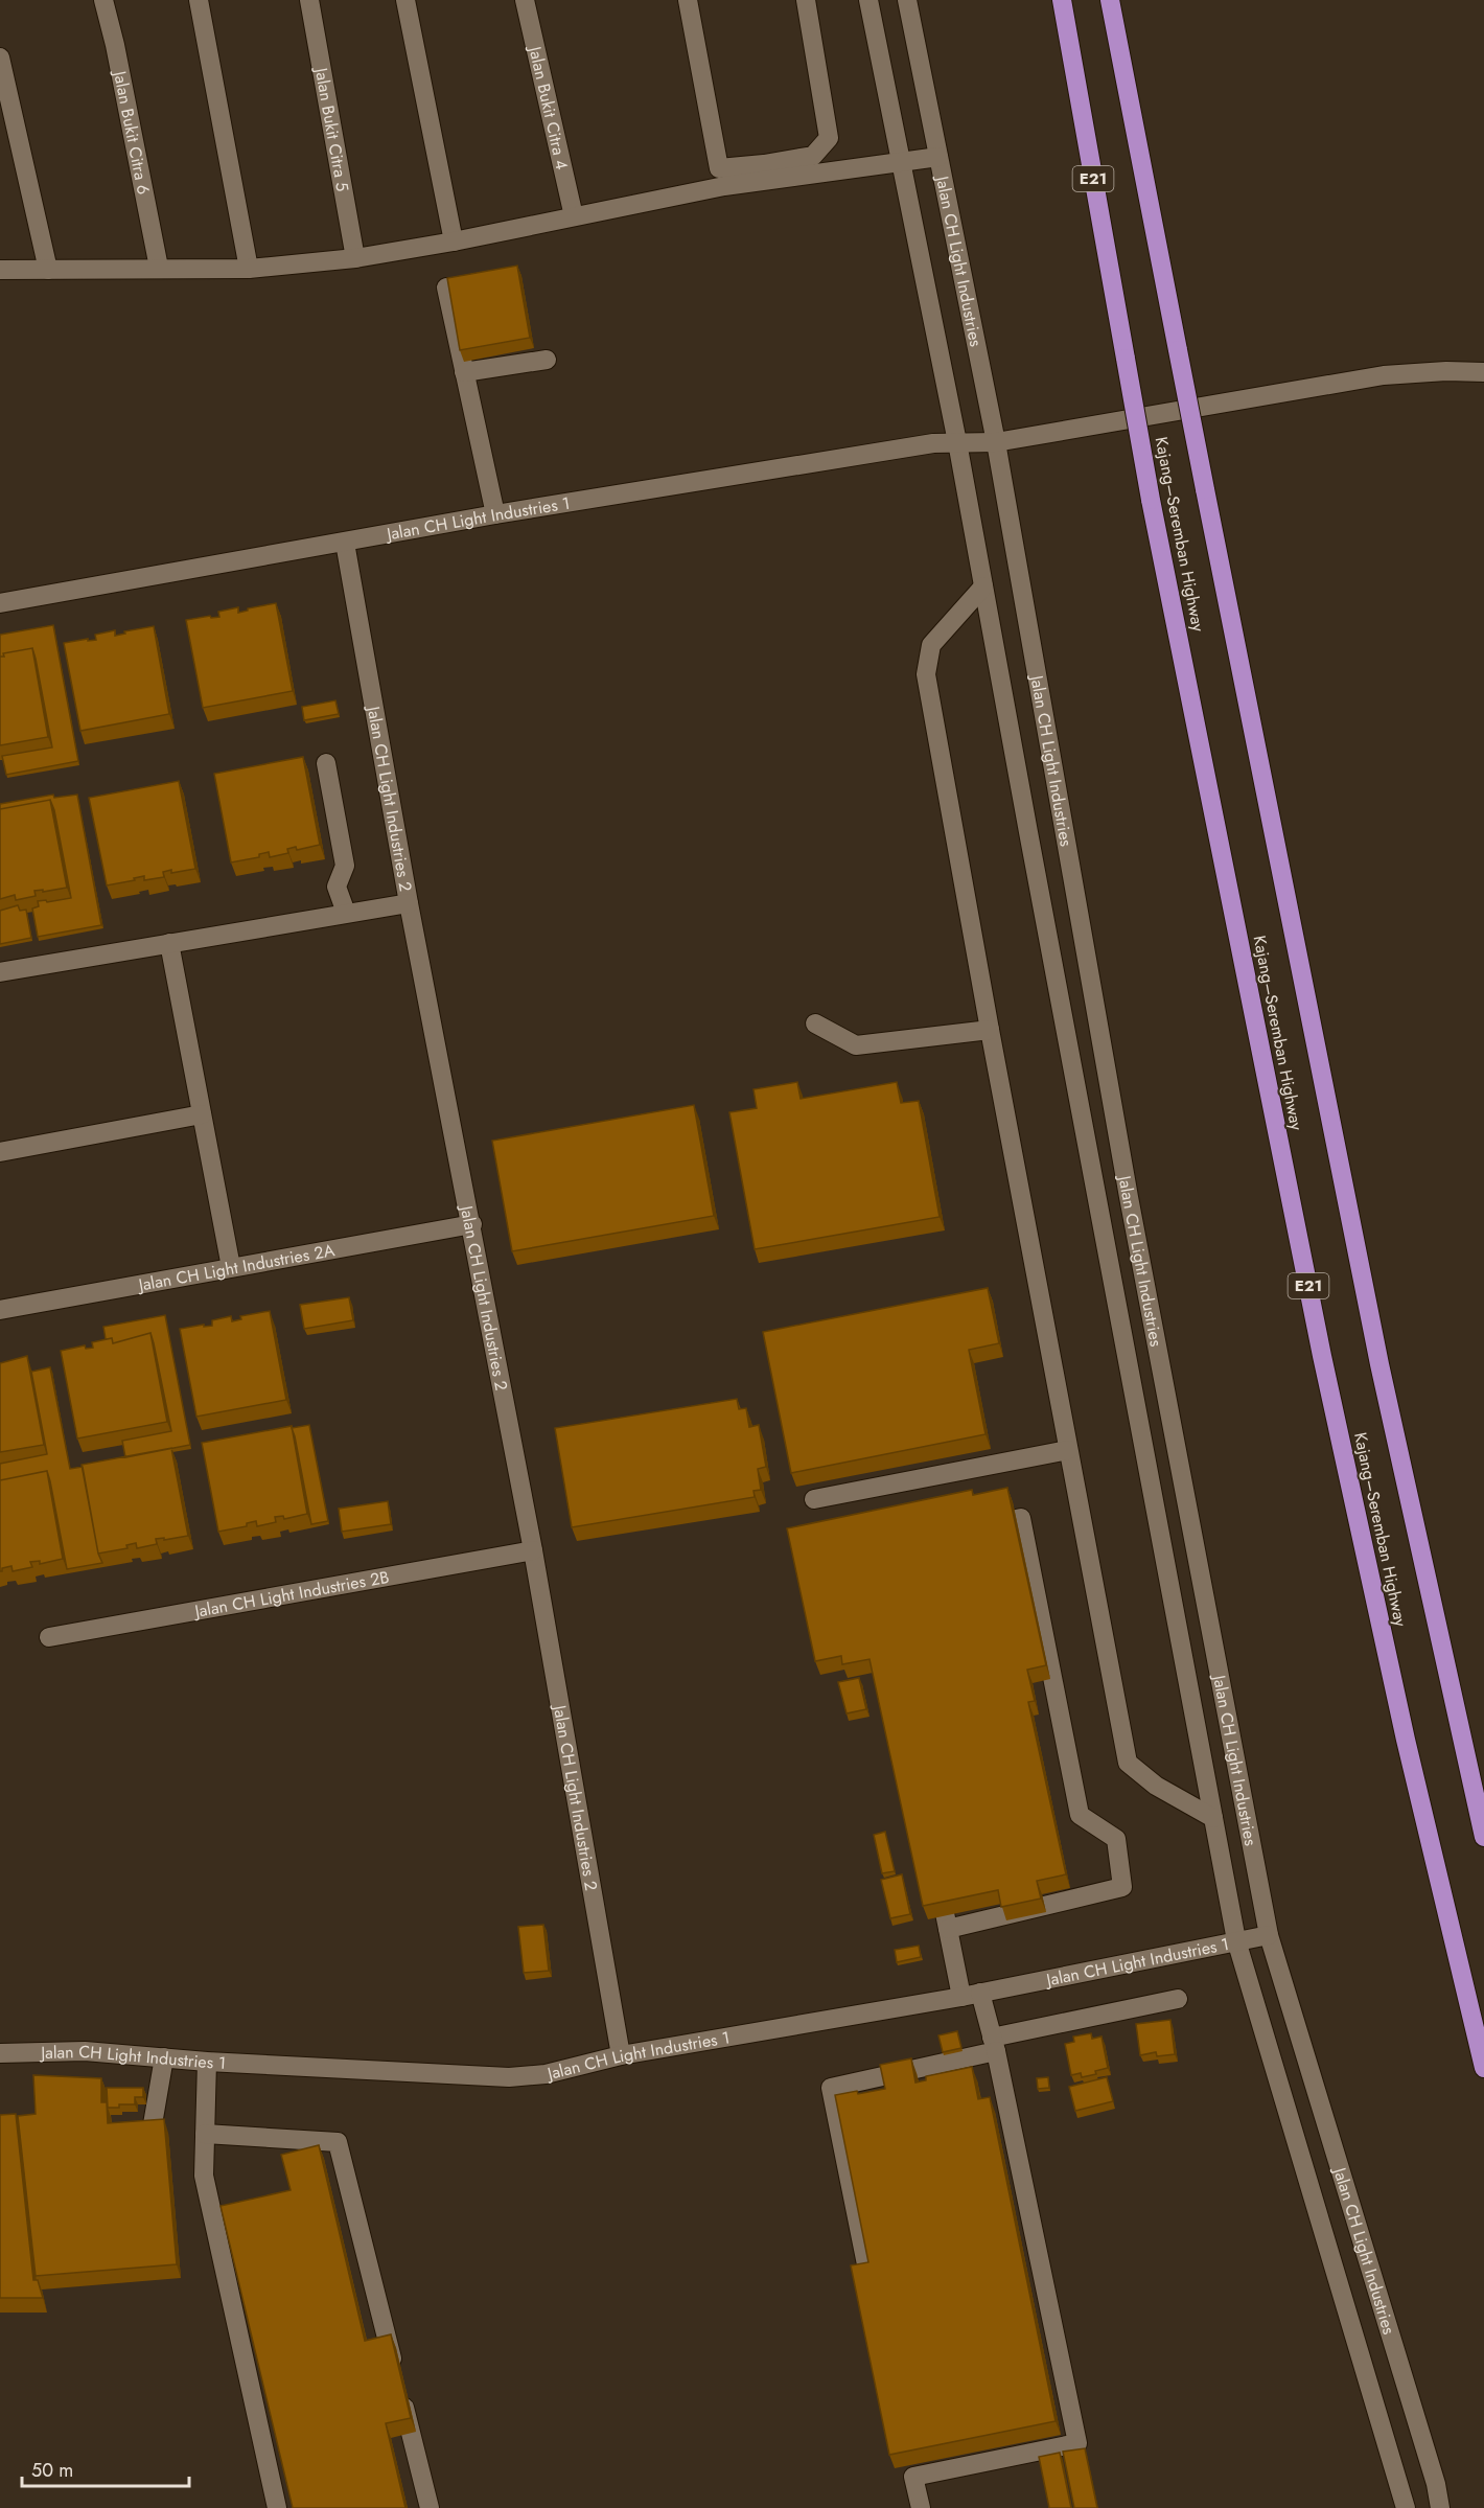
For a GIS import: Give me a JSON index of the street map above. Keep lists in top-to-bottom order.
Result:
{
  "streets": {
    "highway": ["E21", "Kajang–Seremban Highway"],
    "street": [
      "Jalan Bukit Citra 4",
      "Jalan Bukit Citra 5",
      "Jalan Bukit Citra 6",
      "Jalan CH Light Industries",
      "Jalan CH Light Industries 1",
      "Jalan CH Light Industries 2",
      "Jalan CH Light Industries 2A",
      "Jalan CH Light Industries 2B"
    ]
  },
  "crossings": [
    ["Jalan CH Light Industries", "Jalan CH Light Industries 1"],
    ["Jalan CH Light Industries 1", "Jalan CH Light Industries 2"],
    ["Jalan CH Light Industries 2", "Jalan CH Light Industries 2A"],
    ["Jalan CH Light Industries 2", "Jalan CH Light Industries 2B"]
  ],
  "scale_bar": "50 m"
}
